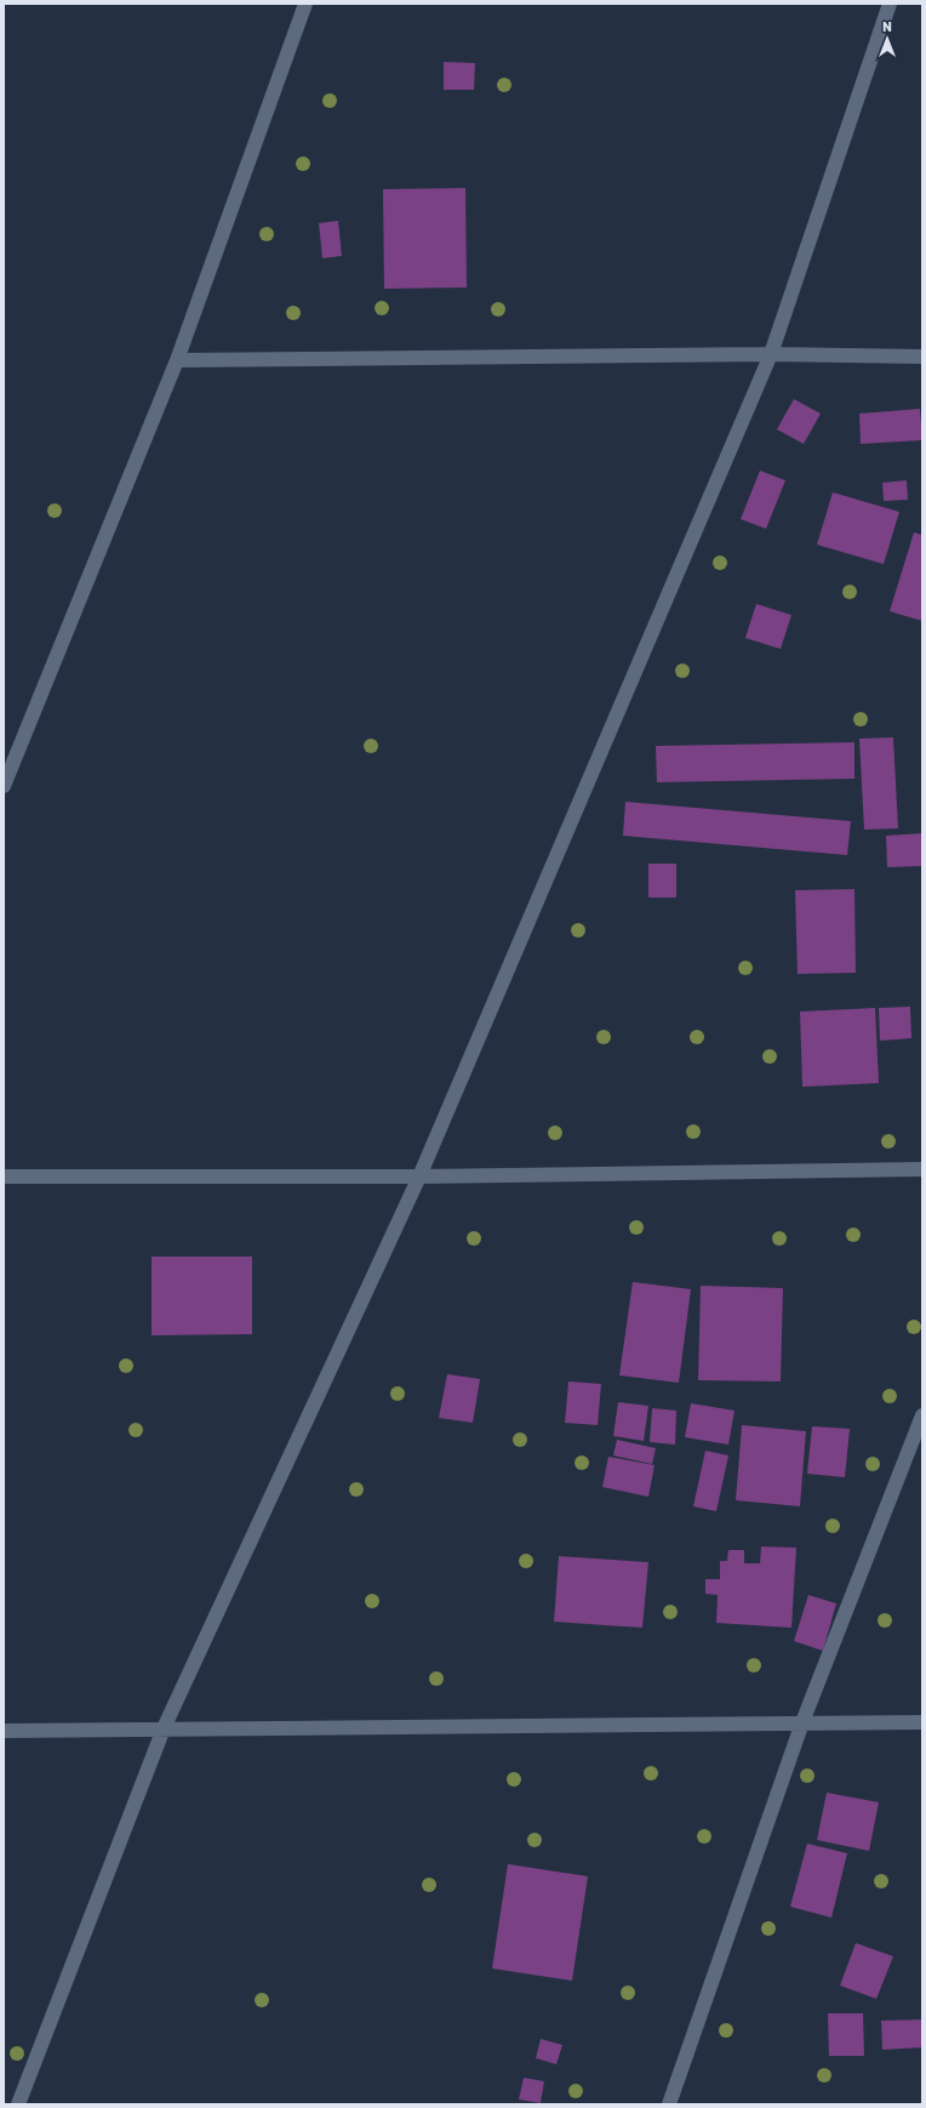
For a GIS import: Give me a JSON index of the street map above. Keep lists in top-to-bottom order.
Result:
{
  "north": "top"
}
